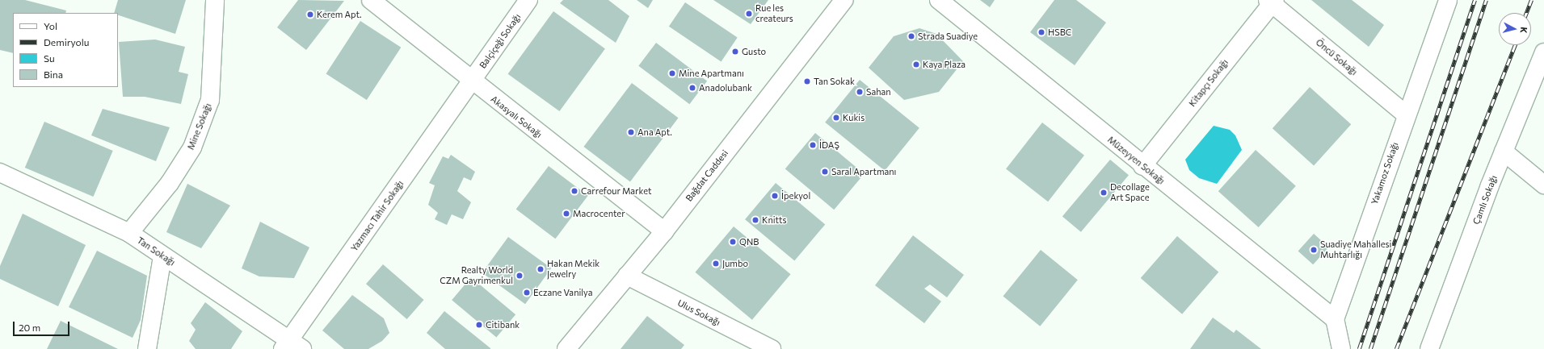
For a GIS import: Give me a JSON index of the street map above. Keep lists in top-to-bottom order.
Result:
{
  "streets": {
    "street": [
      "Balçiçeği Sokağı",
      "Öncü Sokağı",
      "Kitapçı Sokağı",
      "Akasyalı Sokağı",
      "Mine Sokağı",
      "Müzeyyen Sokağı",
      "Yakamoz Sokağı",
      "Bağdat Caddesi",
      "Çamlı Sokağı",
      "Yazmacı Tahir Sokağı",
      "Tan Sokağı",
      "Ulus Sokağı"
    ]
  },
  "crossings": [
    ["Balçiçeği Sokağı", "Akasyalı Sokağı"],
    ["Balçiçeği Sokağı", "Yazmacı Tahir Sokağı"],
    ["Öncü Sokağı", "Kitapçı Sokağı"],
    ["Öncü Sokağı", "Yakamoz Sokağı"],
    ["Kitapçı Sokağı", "Müzeyyen Sokağı"],
    ["Akasyalı Sokağı", "Bağdat Caddesi"],
    ["Akasyalı Sokağı", "Yazmacı Tahir Sokağı"],
    ["Mine Sokağı", "Tan Sokağı"],
    ["Müzeyyen Sokağı", "Yakamoz Sokağı"],
    ["Bağdat Caddesi", "Ulus Sokağı"],
    ["Yazmacı Tahir Sokağı", "Tan Sokağı"]
  ],
  "places": [
    "Rue les createurs",
    "Kerem Apt.",
    "HSBC",
    "Strada Suadiye",
    "Gusto",
    "Kaya Plaza",
    "Mine Apartmanı",
    "Tan Sokak",
    "Anadolubank",
    "Sahan",
    "Kukis",
    "Ana Apt.",
    "İDAŞ",
    "Saral Apartmanı",
    "Carrefour Market",
    "Decollage Art Space",
    "İpekyol",
    "Macrocenter",
    "Knitts",
    "QNB",
    "Suadiye Mahallesi Muhtarlığı",
    "Jumbo",
    "Hakan Mekik Jewelry",
    "Realty World CZM Gayrimenkul",
    "Eczane Vanilya",
    "Citibank"
  ],
  "legend": [
    "Yol",
    "Demiryolu",
    "Su",
    "Bina"
  ],
  "scale_bar": "20 m",
  "north": "right"
}
